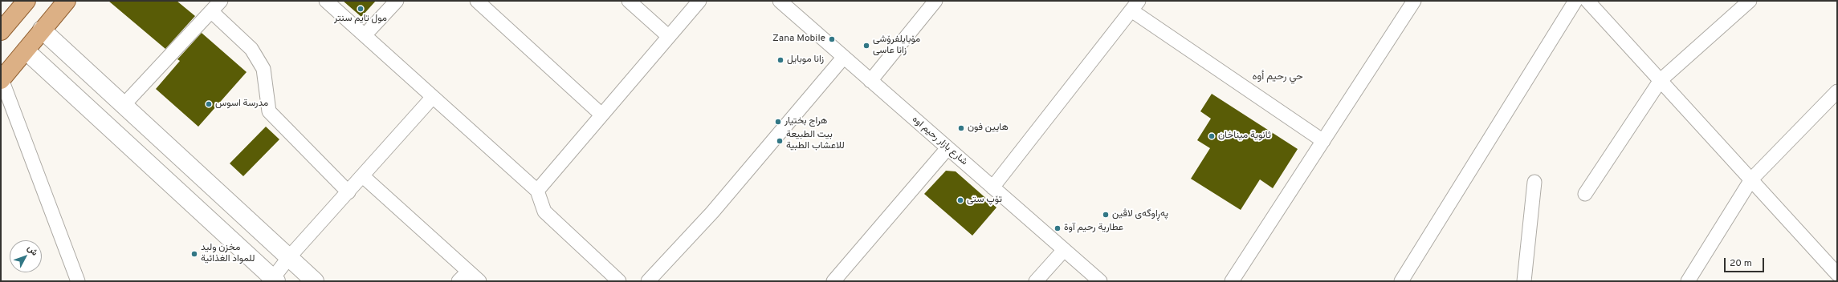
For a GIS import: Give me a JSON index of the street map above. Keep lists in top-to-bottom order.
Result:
{
  "streets": {
    "street": ["شارع بازار رحيم اوه"]
  },
  "districts": ["حي رحيم أوه"],
  "places": [
    "مول تايم سنتر",
    "Zana Mobile",
    "مۆبایلفرۆشی زانا عاسی",
    "زانا موبايل",
    "مدرسة اسوس",
    "هراج بختيار",
    "هايين فون",
    "ثانوية ميناخان",
    "بيت الطبيعة للاعشاب الطبية",
    "تۆپ ستی",
    "پەڕاوگەی لاڤین",
    "عطارية رحيم آوة",
    "مخزن وليد للمواد الغذائية"
  ],
  "scale_bar": "20 m",
  "north": "top right"
}
